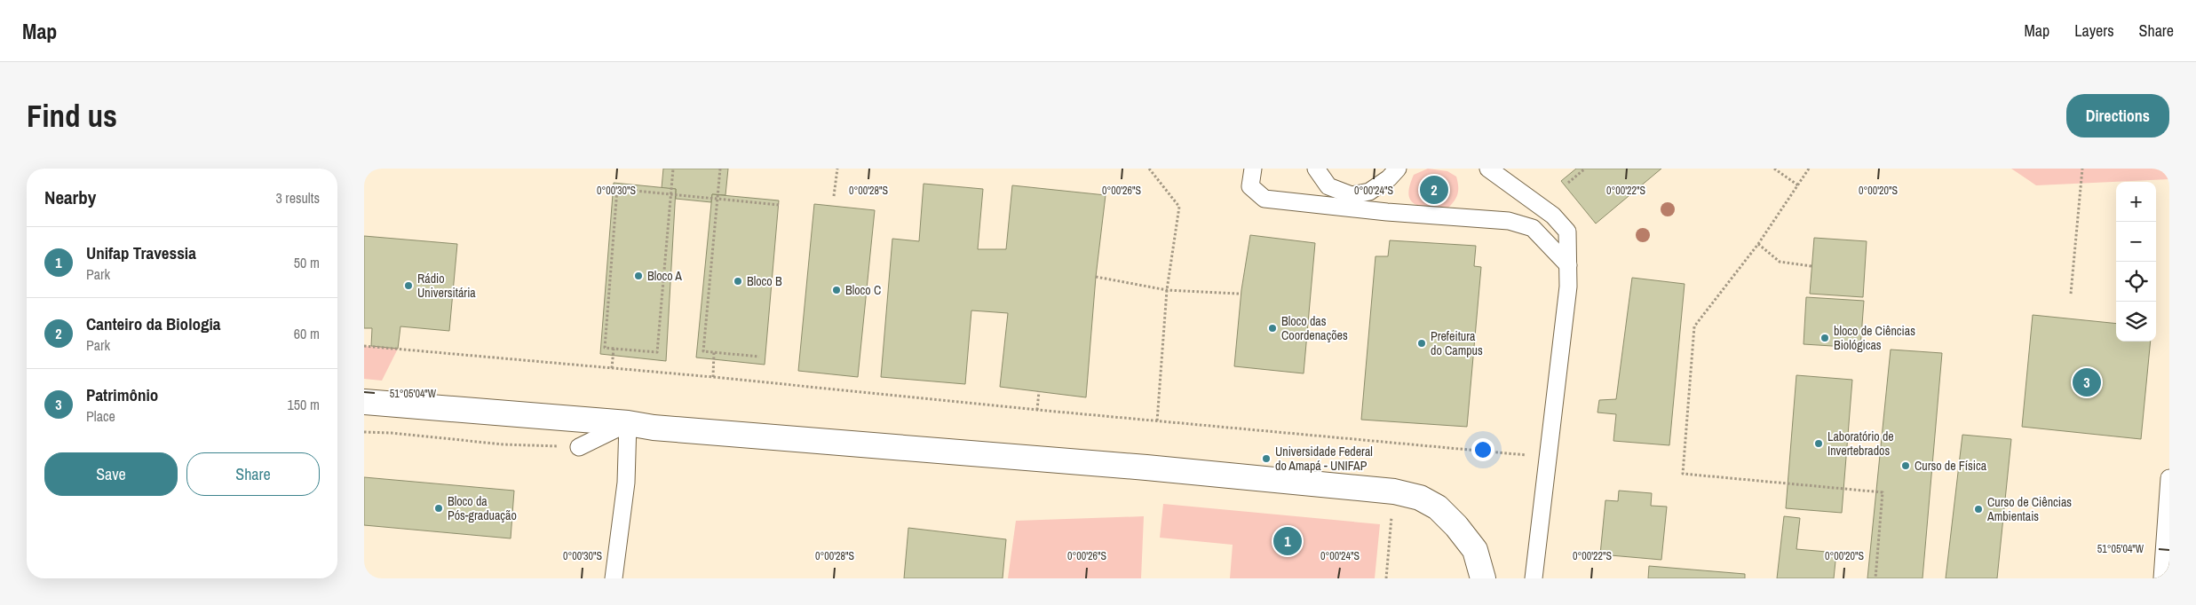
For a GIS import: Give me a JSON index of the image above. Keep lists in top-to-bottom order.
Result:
{
  "places": [
    "Bloco A",
    "Bloco B",
    "Rádio Universitária",
    "Bloco C",
    "Bloco das Coordenações",
    "bloco de Ciências Biológicas",
    "Prefeitura do Campus",
    "Laboratório de Invertebrados",
    "Universidade Federal do Amapá - UNIFAP",
    "Curso de Física",
    "Bloco da Pós-graduação",
    "Curso de Ciências Ambientais"
  ],
  "page": {
    "header": "Map",
    "nav": ["Map", "Layers", "Share"],
    "buttons": [
      "Directions",
      ["Save", "Share"]
    ],
    "title": "Find us",
    "heading": ["Nearby", "3 results"],
    "pins": ["2", "3", "1"],
    "map_buttons": ["+", "−"],
    "list": [
      {
        "mark": "1",
        "name": "Unifap Travessia",
        "note": "Park",
        "value": "50 m"
      },
      {
        "mark": "2",
        "name": "Canteiro da Biologia",
        "note": "Park",
        "value": "60 m"
      },
      {
        "mark": "3",
        "name": "Patrimônio",
        "note": "Place",
        "value": "150 m"
      }
    ]
  },
  "coordinates": [
    "0°00'30\"S",
    "0°00'28\"S",
    "0°00'26\"S",
    "0°00'24\"S",
    "0°00'22\"S",
    "0°00'20\"S",
    "51°05'04\"W"
  ]
}
